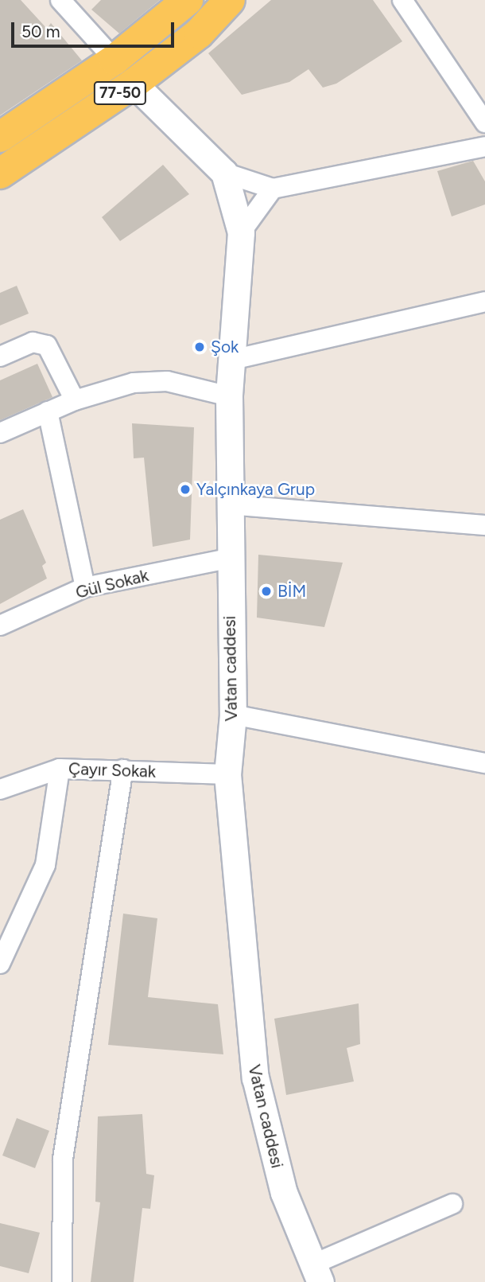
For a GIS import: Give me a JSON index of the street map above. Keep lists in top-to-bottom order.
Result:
{
  "streets": {
    "main road": ["77-50"],
    "street": ["Gül Sokak", "Vatan caddesi", "Çayır Sokak"]
  },
  "crossings": [
    ["77-50", "Vatan caddesi"],
    ["Gül Sokak", "Vatan caddesi"],
    ["Vatan caddesi", "Çayır Sokak"]
  ],
  "places": ["Şok", "Yalçınkaya Grup", "BİM"],
  "scale_bar": "50 m"
}
